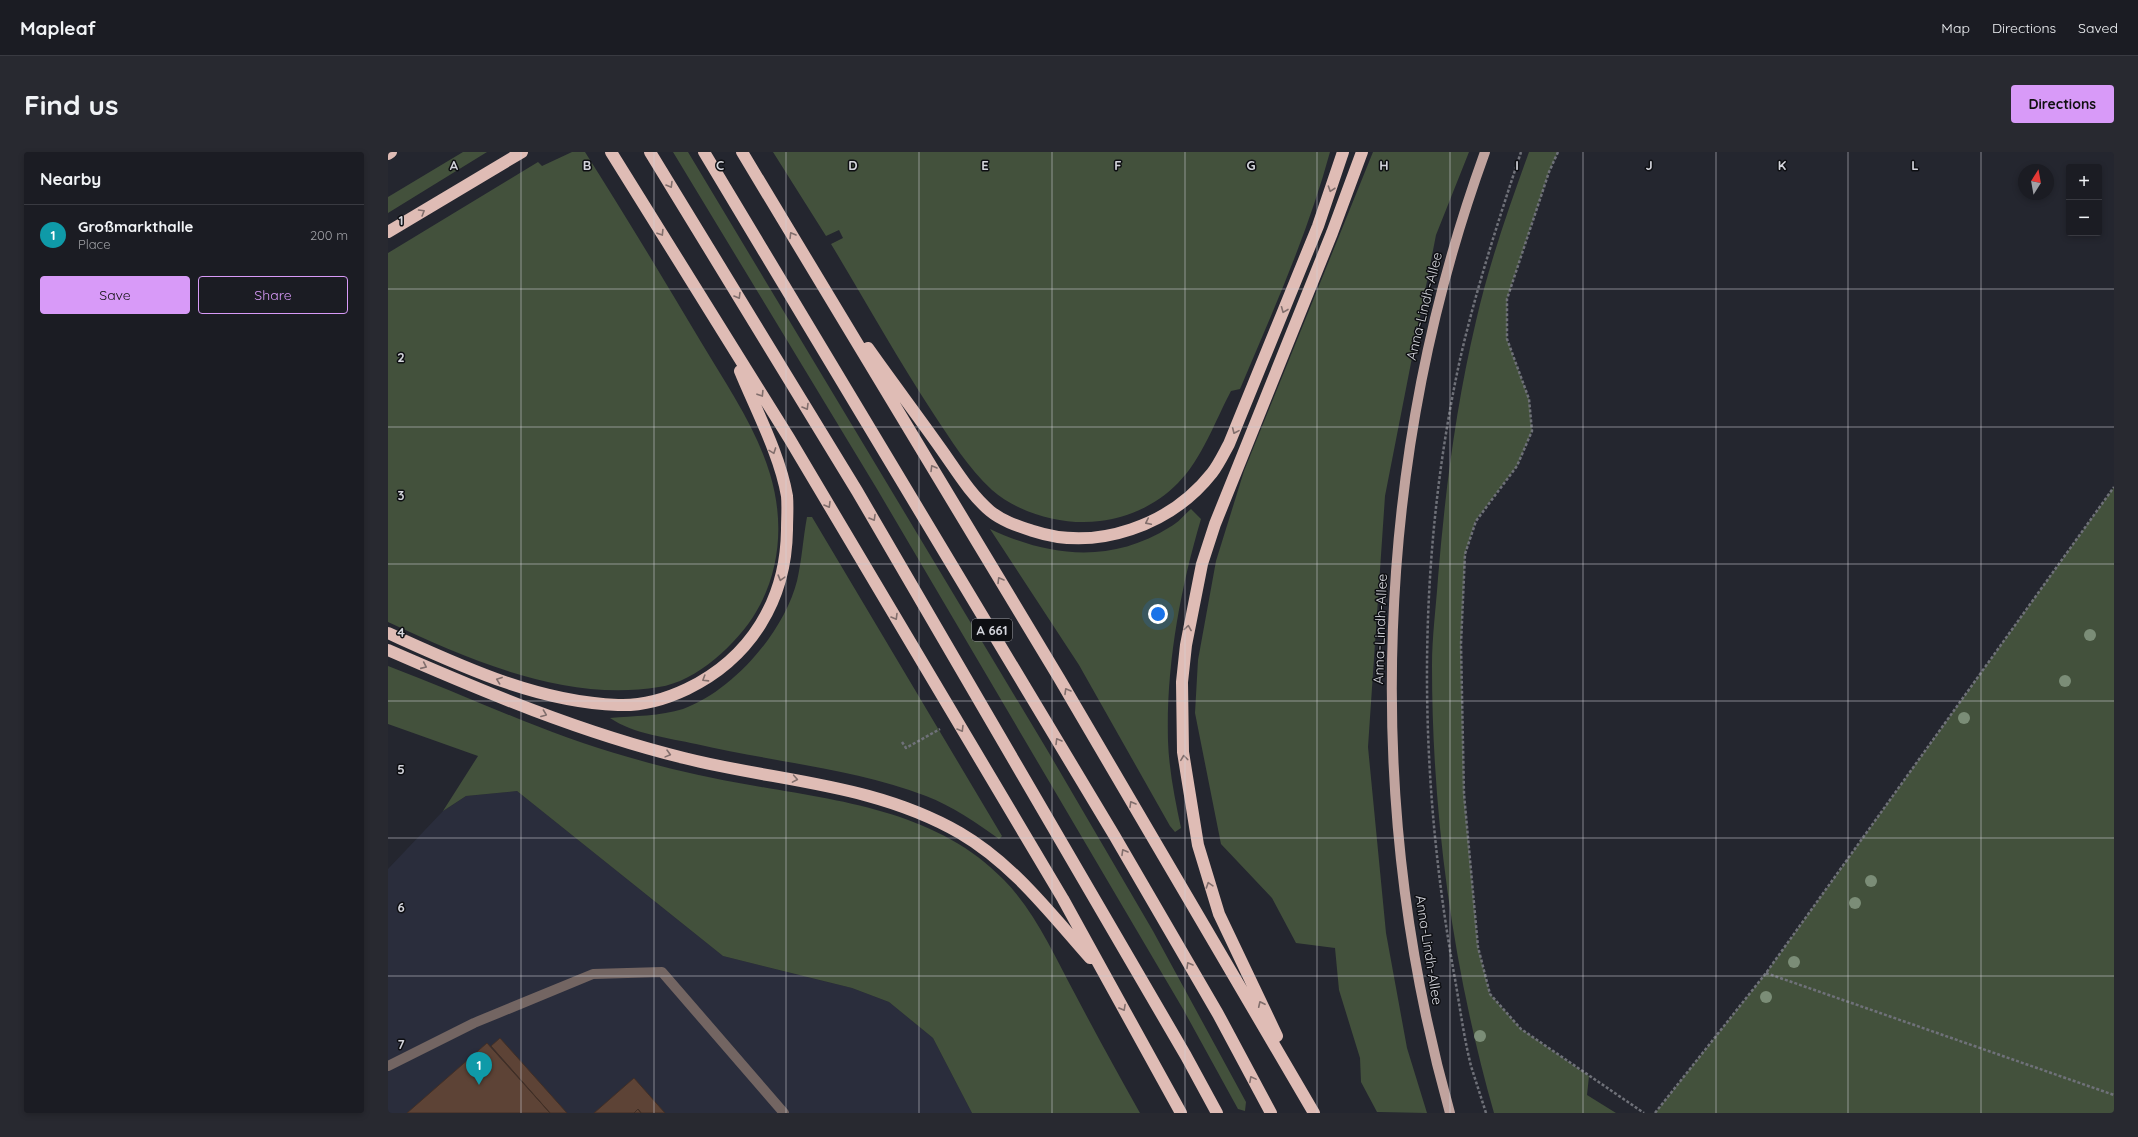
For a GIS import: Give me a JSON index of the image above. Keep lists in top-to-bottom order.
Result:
{
  "streets": {
    "highway": ["A 661"],
    "main road": ["Anna-Lindh-Allee"]
  },
  "north": "top",
  "page": {
    "header": "Mapleaf",
    "nav": ["Map", "Directions", "Saved"],
    "buttons": [
      "Directions",
      ["Save", "Share"]
    ],
    "title": "Find us",
    "heading": "Nearby",
    "map_buttons": ["+", "−"],
    "list": [
      {
        "mark": "1",
        "name": "Großmarkthalle",
        "note": "Place",
        "value": "200 m"
      }
    ],
    "pins": "1"
  },
  "grid": {
    "columns": [
      "A",
      "B",
      "C",
      "D",
      "E",
      "F",
      "G",
      "H",
      "I",
      "J",
      "K",
      "L"
    ],
    "rows": [
      "1",
      "2",
      "3",
      "4",
      "5",
      "6",
      "7"
    ]
  }
}
